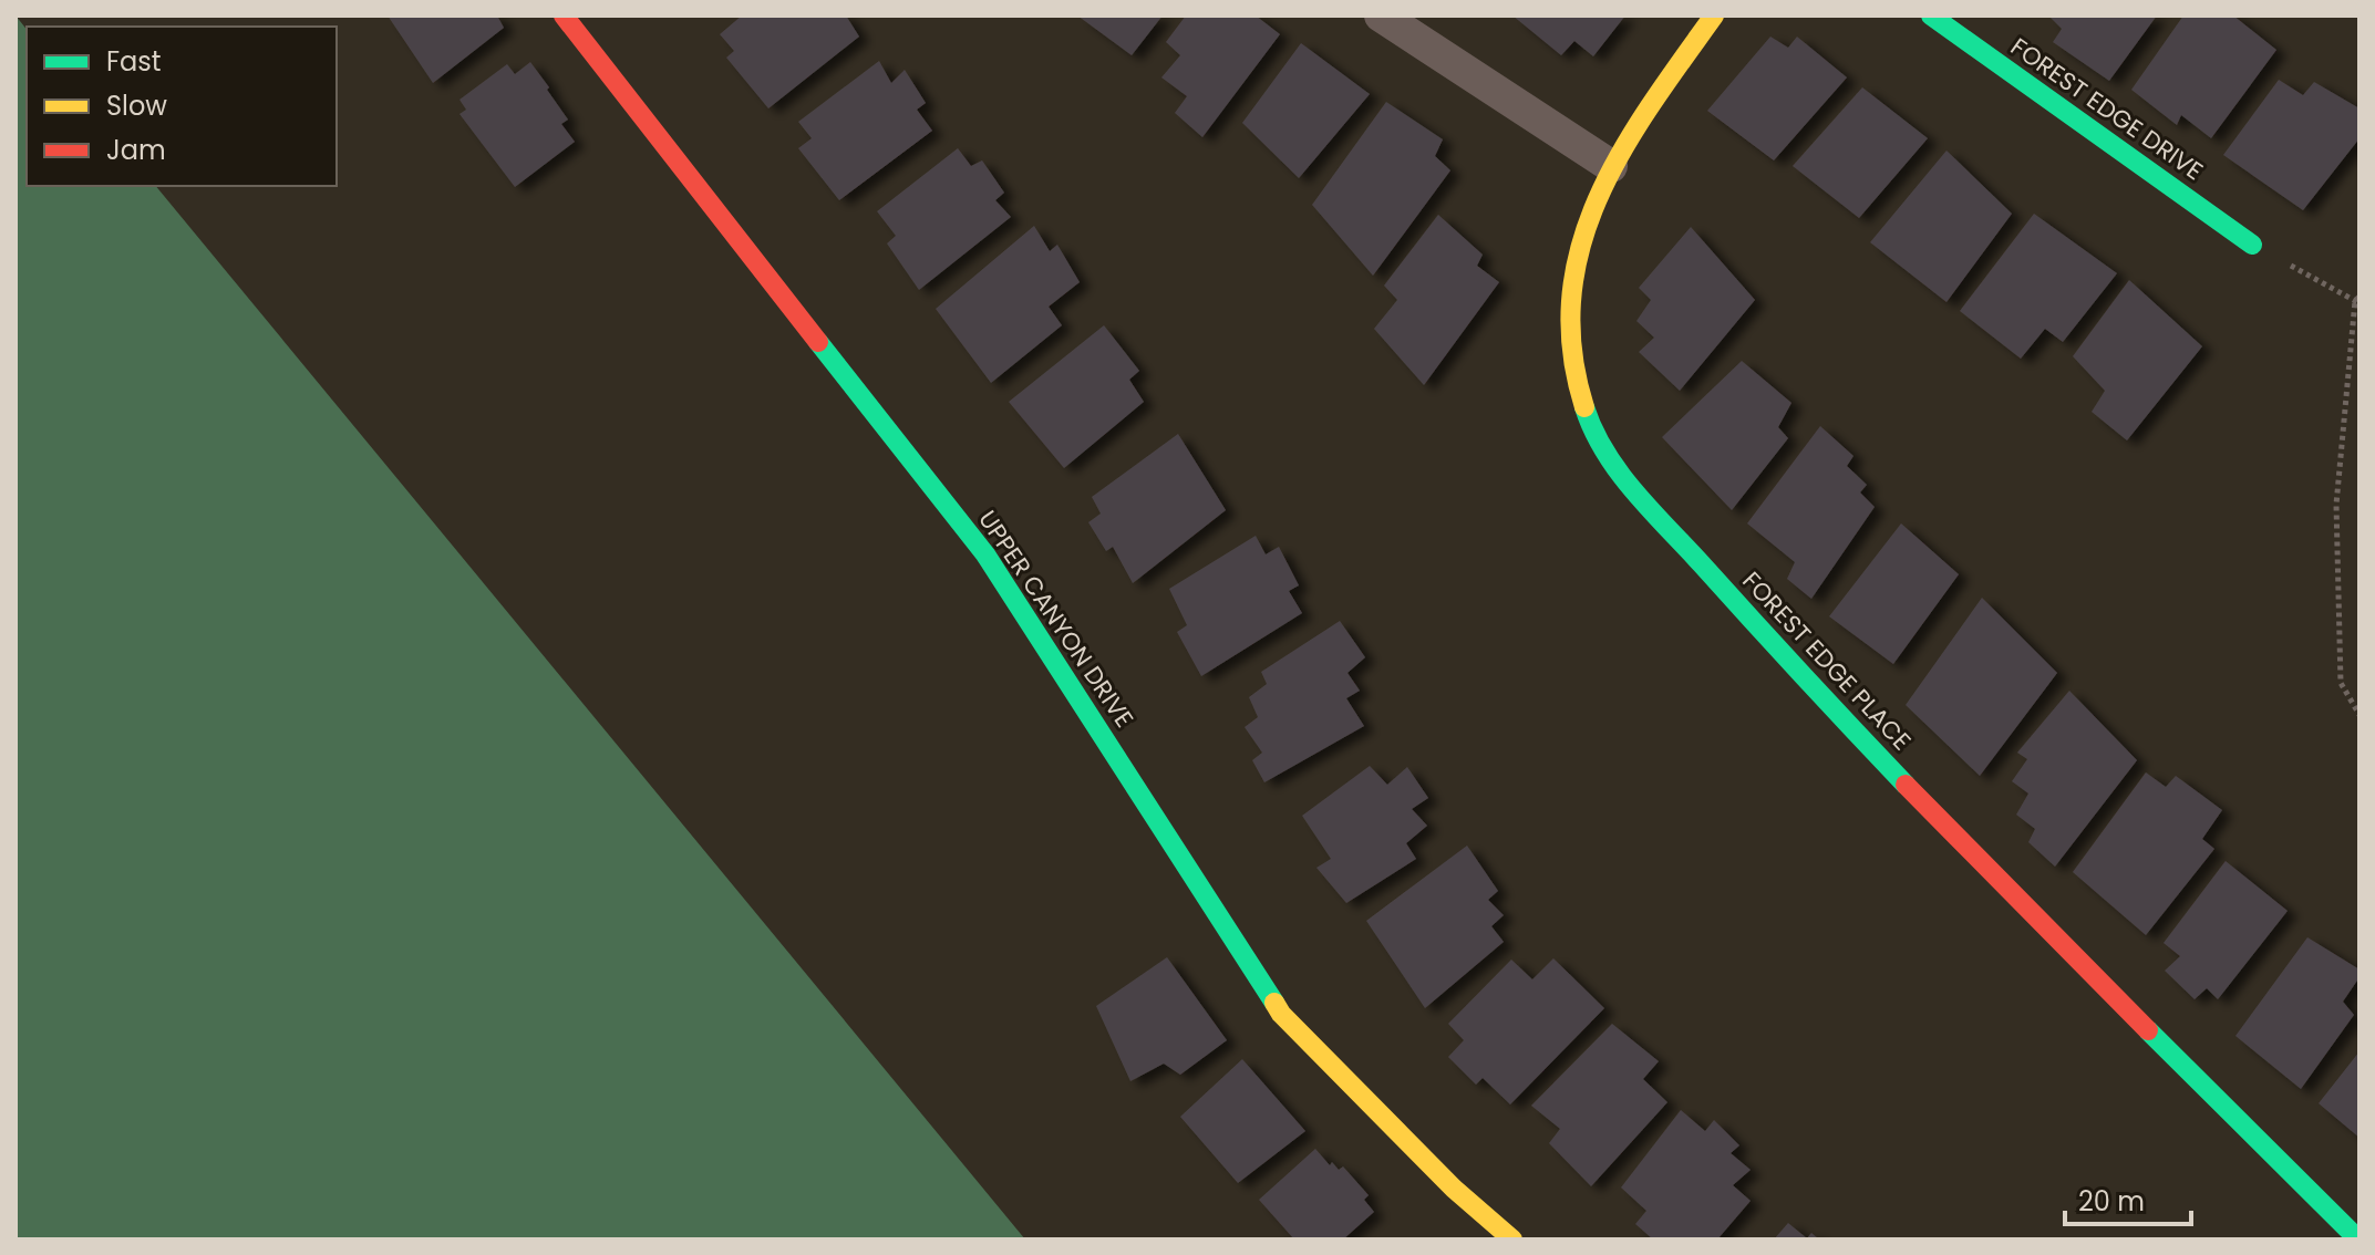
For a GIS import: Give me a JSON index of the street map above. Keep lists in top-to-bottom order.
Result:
{
  "streets": {
    "street": ["FOREST EDGE DRIVE", "UPPER CANYON DRIVE", "FOREST EDGE PLACE"]
  },
  "legend": ["Fast", "Slow", "Jam"],
  "scale_bar": "20 m"
}
